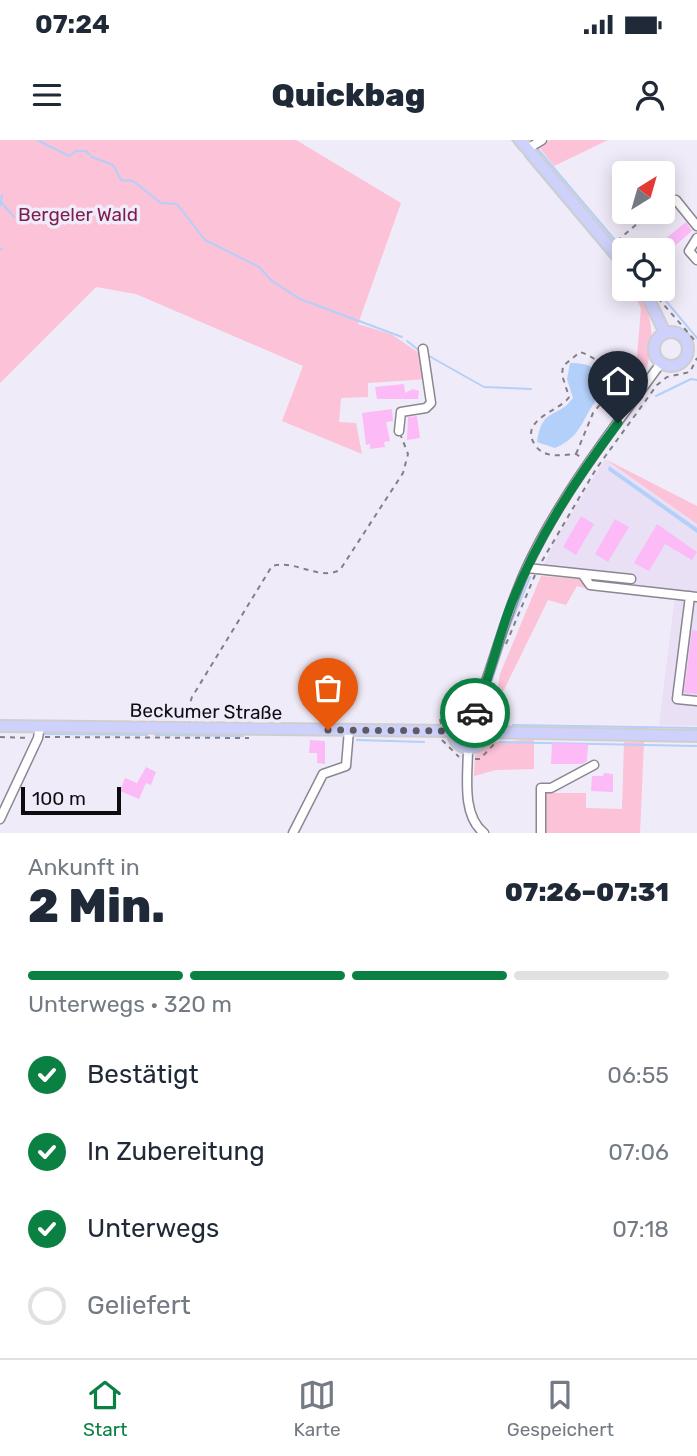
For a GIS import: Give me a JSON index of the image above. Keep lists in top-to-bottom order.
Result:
{
  "streets": {
    "main road": ["Beckumer Straße"]
  },
  "parks": ["Bergeler Wald"],
  "scale_bar": "100 m",
  "north": "top right",
  "page": {
    "status": "07:24",
    "header": "Quickbag",
    "scale": "100 m",
    "heading": ["2 Min.", "Ankunft in", "07:26–07:31"],
    "bar": "Unterwegs · 320 m",
    "list": [
      ["Bestätigt", "06:55"],
      ["In Zubereitung", "07:06"],
      ["Unterwegs", "07:18"],
      "Geliefert"
    ],
    "tabs": ["Start", "Karte", "Gespeichert"]
  }
}
